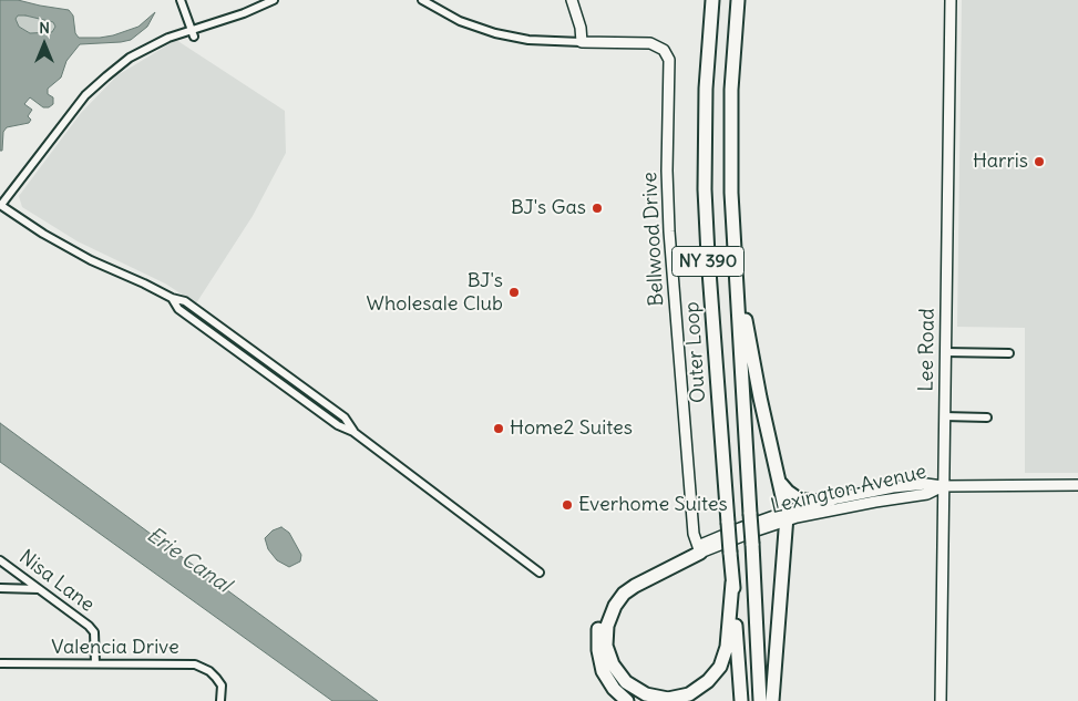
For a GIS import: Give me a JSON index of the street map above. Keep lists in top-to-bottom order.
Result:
{
  "streets": {
    "highway": ["NY 390", "Outer Loop"],
    "street": [
      "Bellwood Drive",
      "Lee Road",
      "Lexington Avenue",
      "Nisa Lane",
      "Valencia Drive"
    ]
  },
  "crossings": [
    ["Bellwood Drive", "Lexington Avenue"],
    ["Lee Road", "Lexington Avenue"],
    ["Nisa Lane", "Valencia Drive"]
  ],
  "water": ["Erie Canal"],
  "places": [
    "Harris",
    "BJ's Gas",
    "BJ's Wholesale Club",
    "Home2 Suites",
    "Everhome Suites"
  ],
  "north": "top"
}
